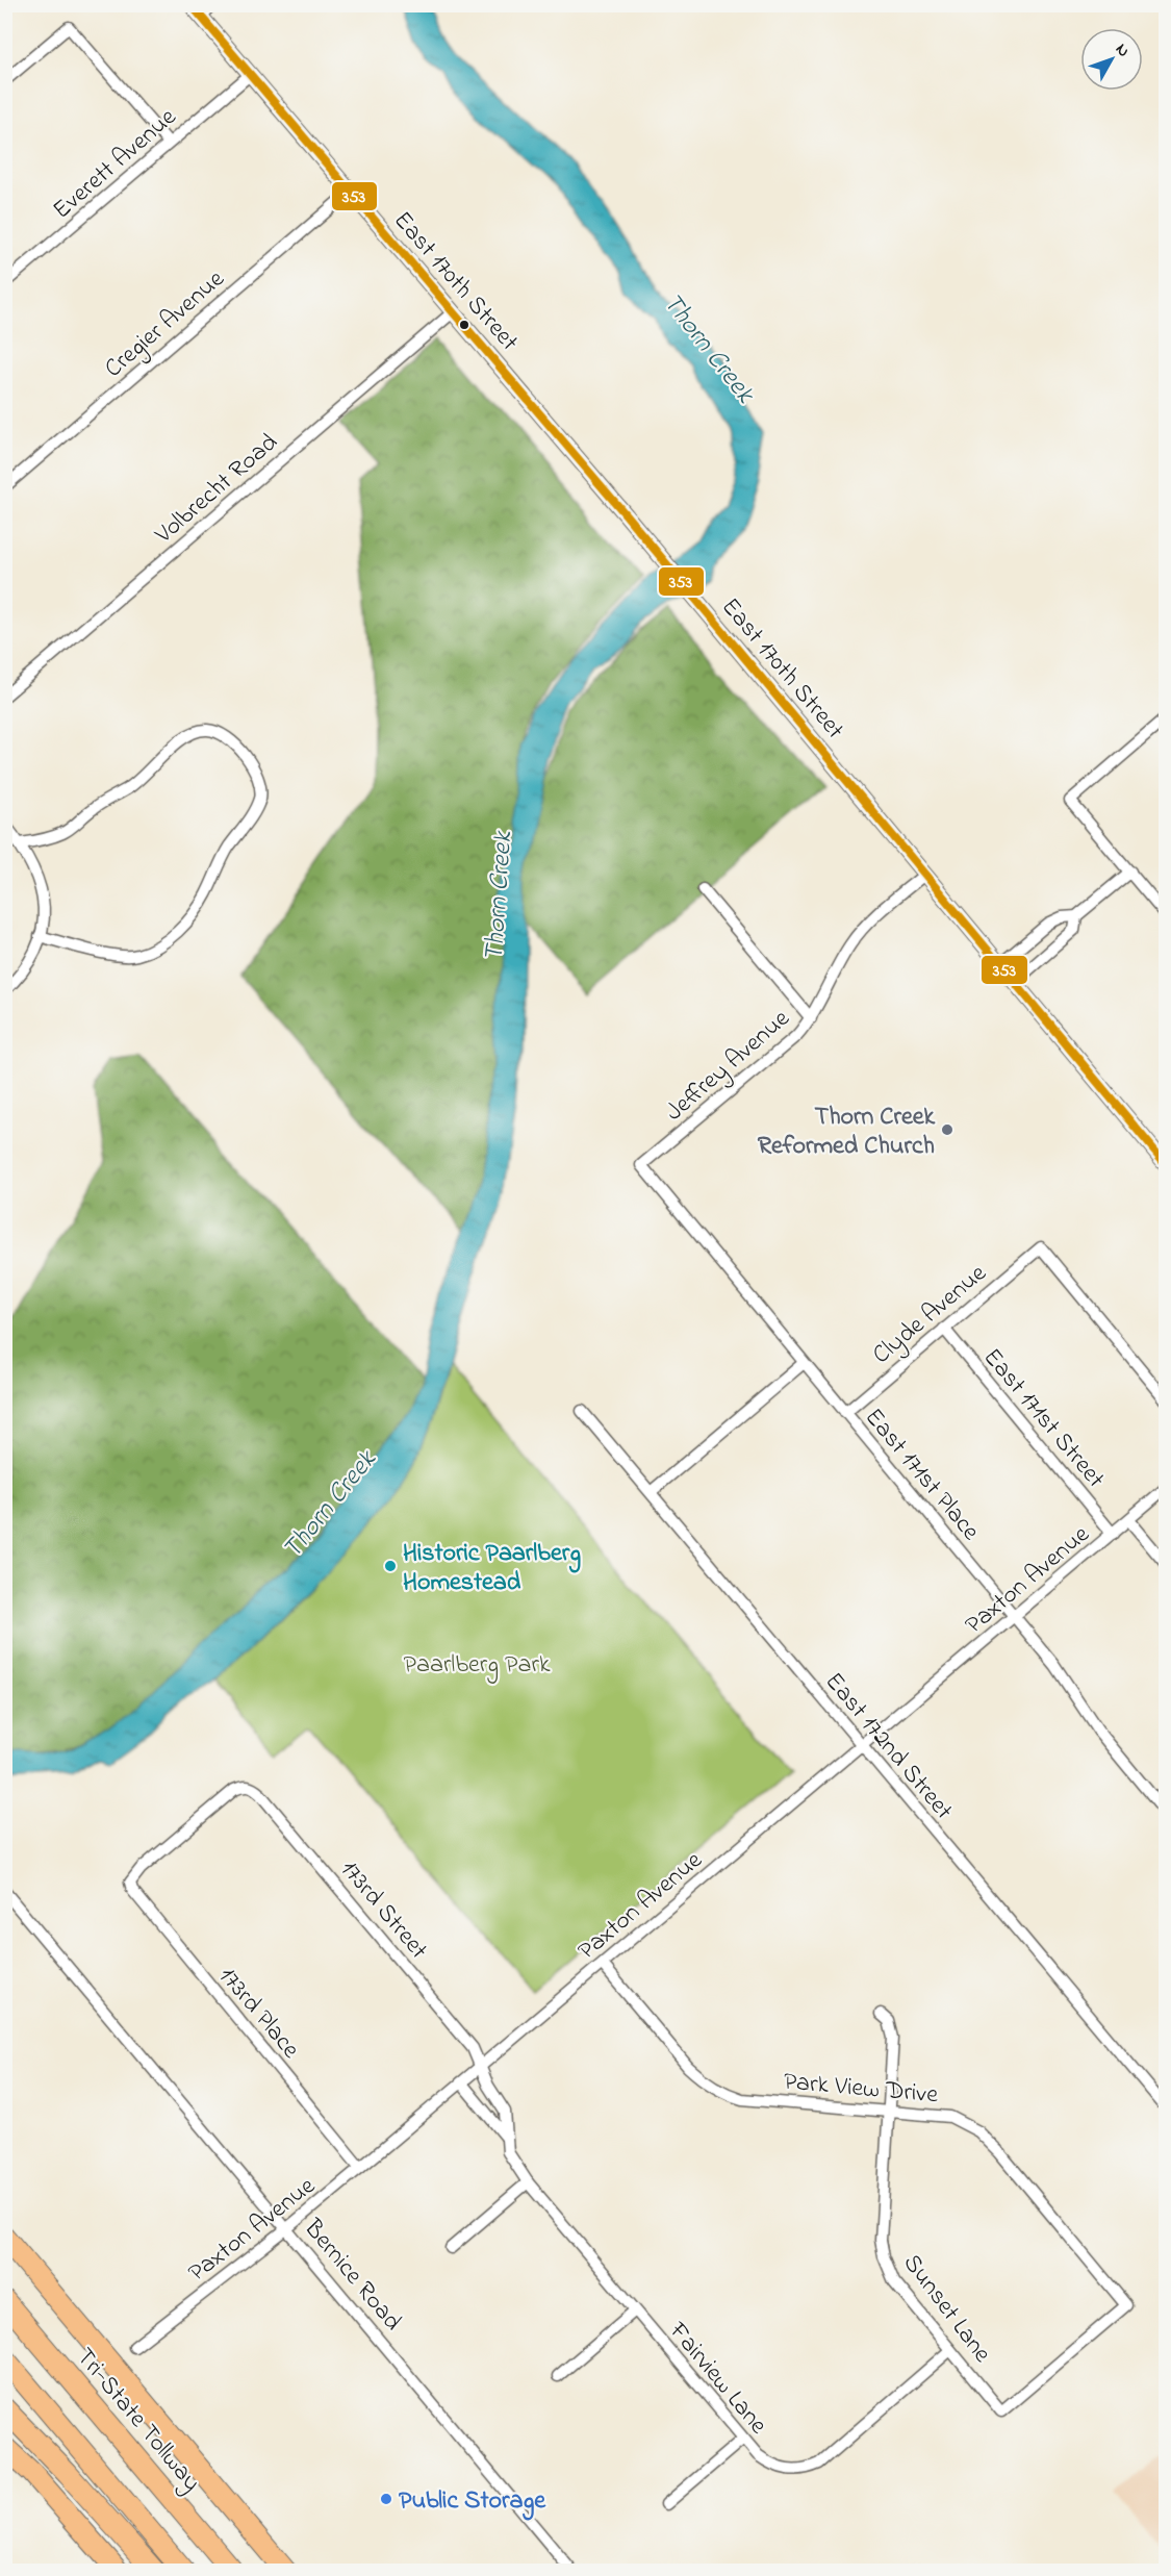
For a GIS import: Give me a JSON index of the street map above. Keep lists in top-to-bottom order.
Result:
{
  "streets": {
    "highway": ["Tri-State Tollway"],
    "street": [
      "Everett Avenue",
      "East 170th Street",
      "Cregier Avenue",
      "Volbrecht Road",
      "Jeffrey Avenue",
      "Clyde Avenue",
      "East 171st Street",
      "East 171st Place",
      "Paxton Avenue",
      "East 172nd Street",
      "173rd Street",
      "173rd Place",
      "Park View Drive",
      "Bernice Road",
      "Sunset Lane",
      "Fairview Lane"
    ]
  },
  "crossings": [
    ["Everett Avenue", "East 170th Street"],
    ["East 170th Street", "Cregier Avenue"],
    ["East 170th Street", "Volbrecht Road"],
    ["East 170th Street", "Jeffrey Avenue"],
    ["Jeffrey Avenue", "East 171st Place"],
    ["Clyde Avenue", "East 171st Street"],
    ["Clyde Avenue", "East 171st Place"],
    ["East 171st Street", "Paxton Avenue"],
    ["East 171st Place", "Paxton Avenue"],
    ["Paxton Avenue", "East 172nd Street"],
    ["Paxton Avenue", "173rd Street"],
    ["Paxton Avenue", "173rd Place"],
    ["Paxton Avenue", "Park View Drive"],
    ["Paxton Avenue", "Bernice Road"],
    ["Paxton Avenue", "Fairview Lane"],
    ["173rd Street", "173rd Place"],
    ["173rd Street", "Fairview Lane"],
    ["Park View Drive", "Sunset Lane"],
    ["Sunset Lane", "Fairview Lane"]
  ],
  "water": ["Thorn Creek"],
  "parks": ["Paarlberg Park"],
  "places": ["Thorn Creek Reformed Church", "Historic Paarlberg Homestead", "Public Storage"],
  "lines": ["transit line 353"],
  "north": "top right"
}
